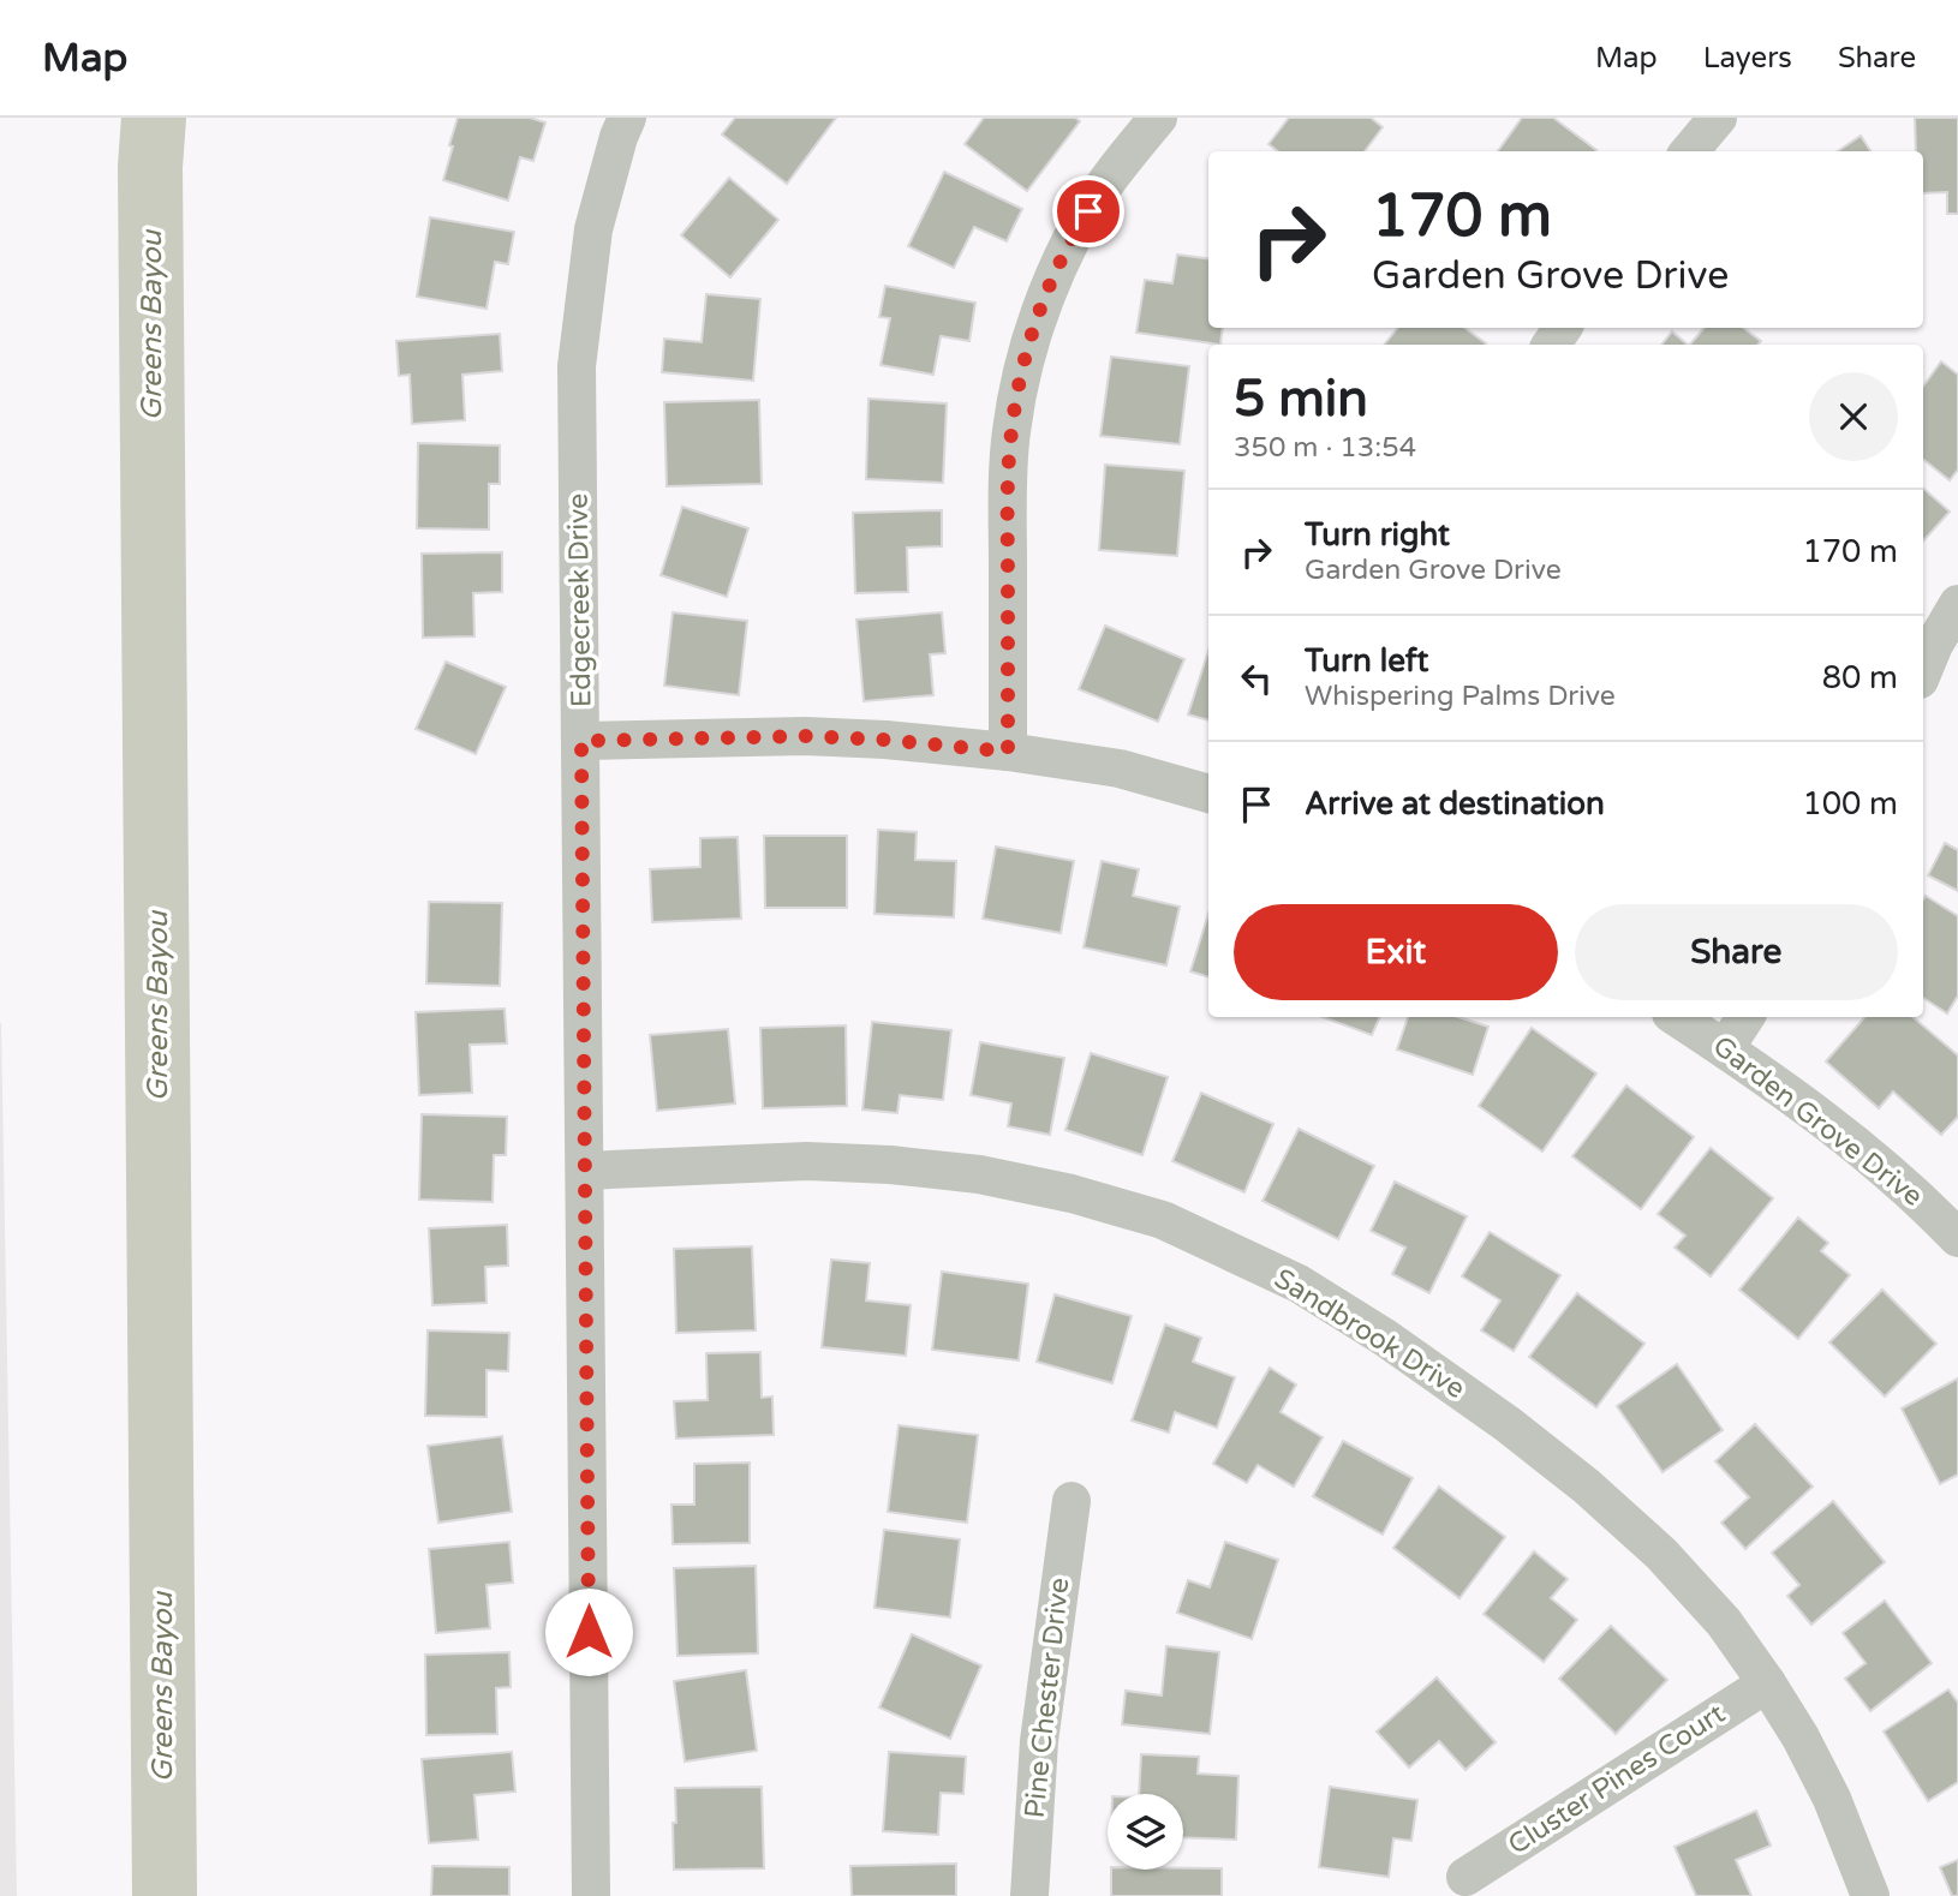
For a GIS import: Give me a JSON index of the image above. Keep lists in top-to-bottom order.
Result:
{
  "streets": {
    "street": [
      "Edgecreek Drive",
      "Garden Grove Drive",
      "Sandbrook Drive",
      "Pine Chester Drive",
      "Cluster Pines Court"
    ]
  },
  "crossings": [
    ["Edgecreek Drive", "Sandbrook Drive"],
    ["Sandbrook Drive", "Cluster Pines Court"]
  ],
  "water": ["Greens Bayou"],
  "page": {
    "header": "Map",
    "nav": ["Map", "Layers", "Share"],
    "turn": ["170 m", "Garden Grove Drive"],
    "heading": ["5 min", "350 m · 13:54"],
    "list": [
      {
        "name": "Turn right",
        "note": "Garden Grove Drive",
        "value": "170 m"
      },
      {
        "name": "Turn left",
        "note": "Whispering Palms Drive",
        "value": "80 m"
      },
      {
        "name": "Arrive at destination",
        "value": "100 m"
      }
    ],
    "buttons": ["Exit", "Share"]
  }
}
